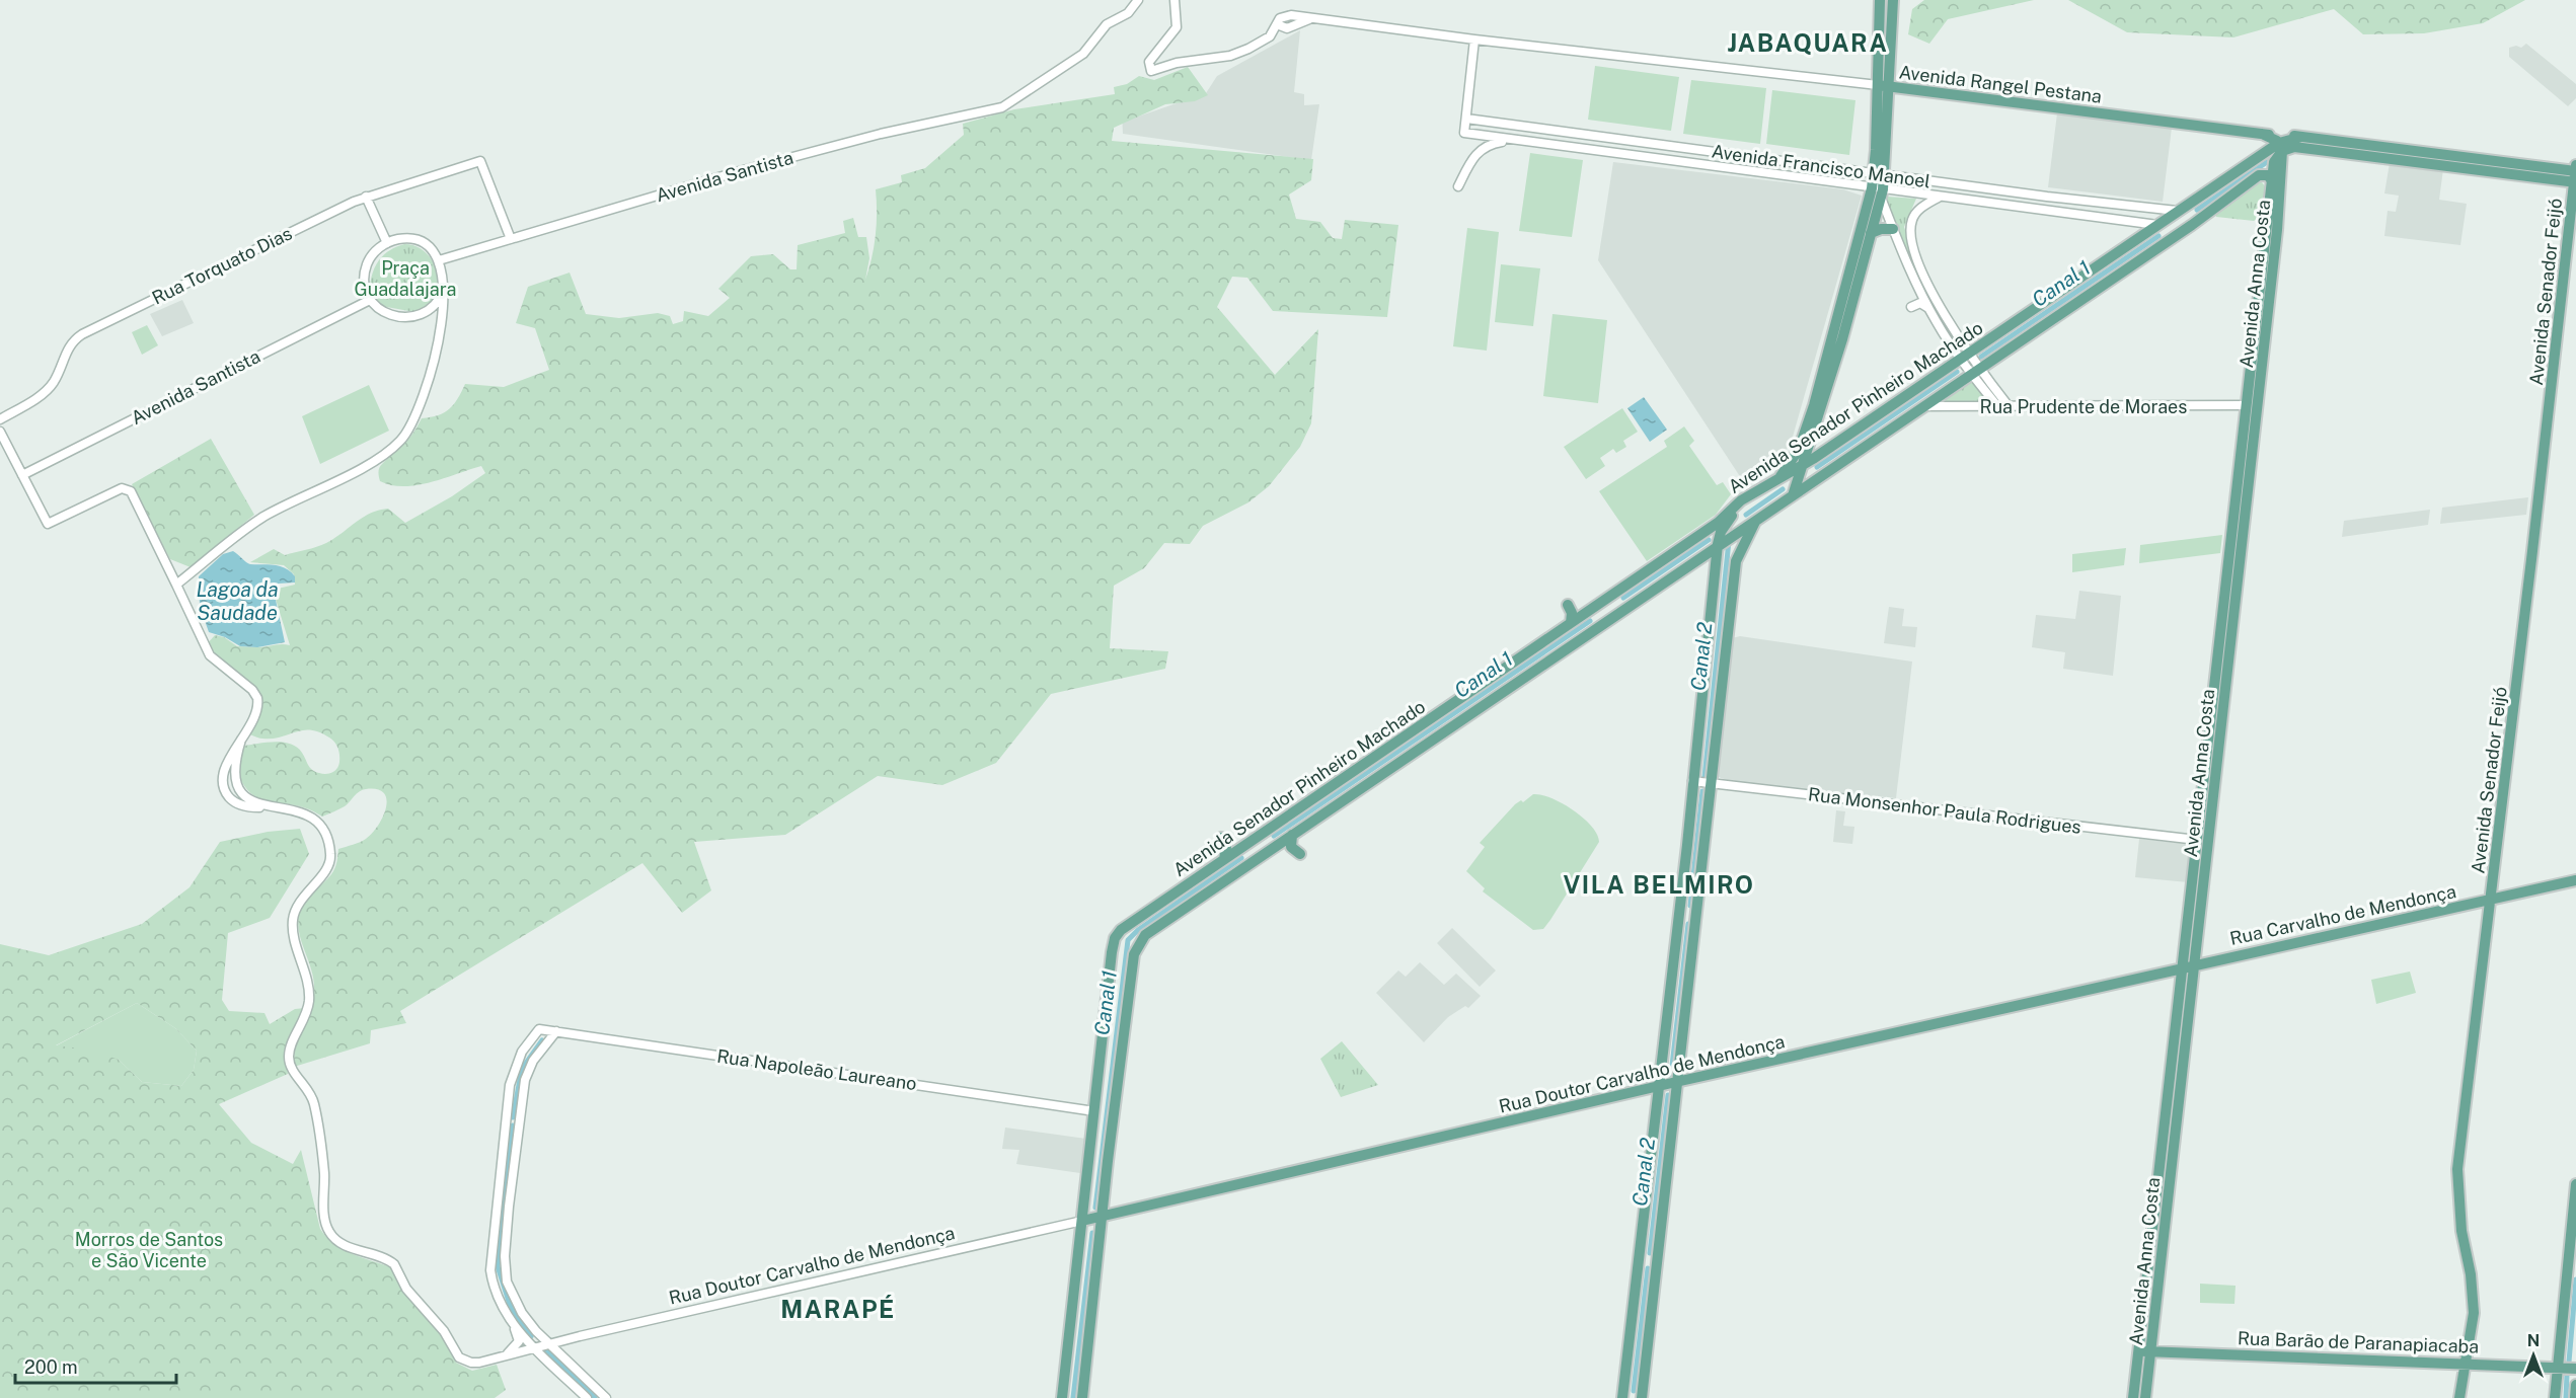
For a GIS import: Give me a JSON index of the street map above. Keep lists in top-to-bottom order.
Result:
{
  "streets": {
    "main road": [
      "Avenida Rangel Pestana",
      "Avenida Anna Costa",
      "Avenida Senador Feijó",
      "Avenida Senador Pinheiro Machado",
      "Rua Carvalho de Mendonça",
      "Rua Doutor Carvalho de Mendonça",
      "Rua Barão de Paranapiacaba"
    ],
    "street": [
      "Avenida Francisco Manoel",
      "Avenida Santista",
      "Rua Torquato Dias",
      "Rua Prudente de Moraes",
      "Rua Monsenhor Paula Rodrigues",
      "Rua Napoleão Laureano"
    ]
  },
  "crossings": [
    ["Avenida Rangel Pestana", "Avenida Senador Feijó"],
    ["Avenida Rangel Pestana", "Avenida Senador Pinheiro Machado"],
    ["Avenida Francisco Manoel", "Avenida Senador Pinheiro Machado"],
    ["Avenida Santista", "Rua Torquato Dias"],
    ["Avenida Anna Costa", "Rua Prudente de Moraes"],
    ["Avenida Anna Costa", "Avenida Senador Pinheiro Machado"],
    ["Avenida Anna Costa", "Rua Monsenhor Paula Rodrigues"],
    ["Avenida Anna Costa", "Rua Carvalho de Mendonça"],
    ["Avenida Anna Costa", "Rua Doutor Carvalho de Mendonça"],
    ["Avenida Anna Costa", "Rua Barão de Paranapiacaba"],
    ["Avenida Senador Feijó", "Rua Carvalho de Mendonça"],
    ["Avenida Senador Feijó", "Rua Barão de Paranapiacaba"],
    ["Rua Prudente de Moraes", "Avenida Senador Pinheiro Machado"],
    ["Avenida Senador Pinheiro Machado", "Rua Napoleão Laureano"],
    ["Avenida Senador Pinheiro Machado", "Rua Doutor Carvalho de Mendonça"],
    ["Rua Carvalho de Mendonça", "Rua Doutor Carvalho de Mendonça"]
  ],
  "districts": ["JABAQUARA", "VILA BELMIRO", "MARAPÉ"],
  "water": ["Canal 1", "Lagoa da Saudade", "Canal 2"],
  "parks": ["Praça Guadalajara", "Morros de Santos e São Vicente"],
  "scale_bar": "200 m",
  "north": "top"
}
